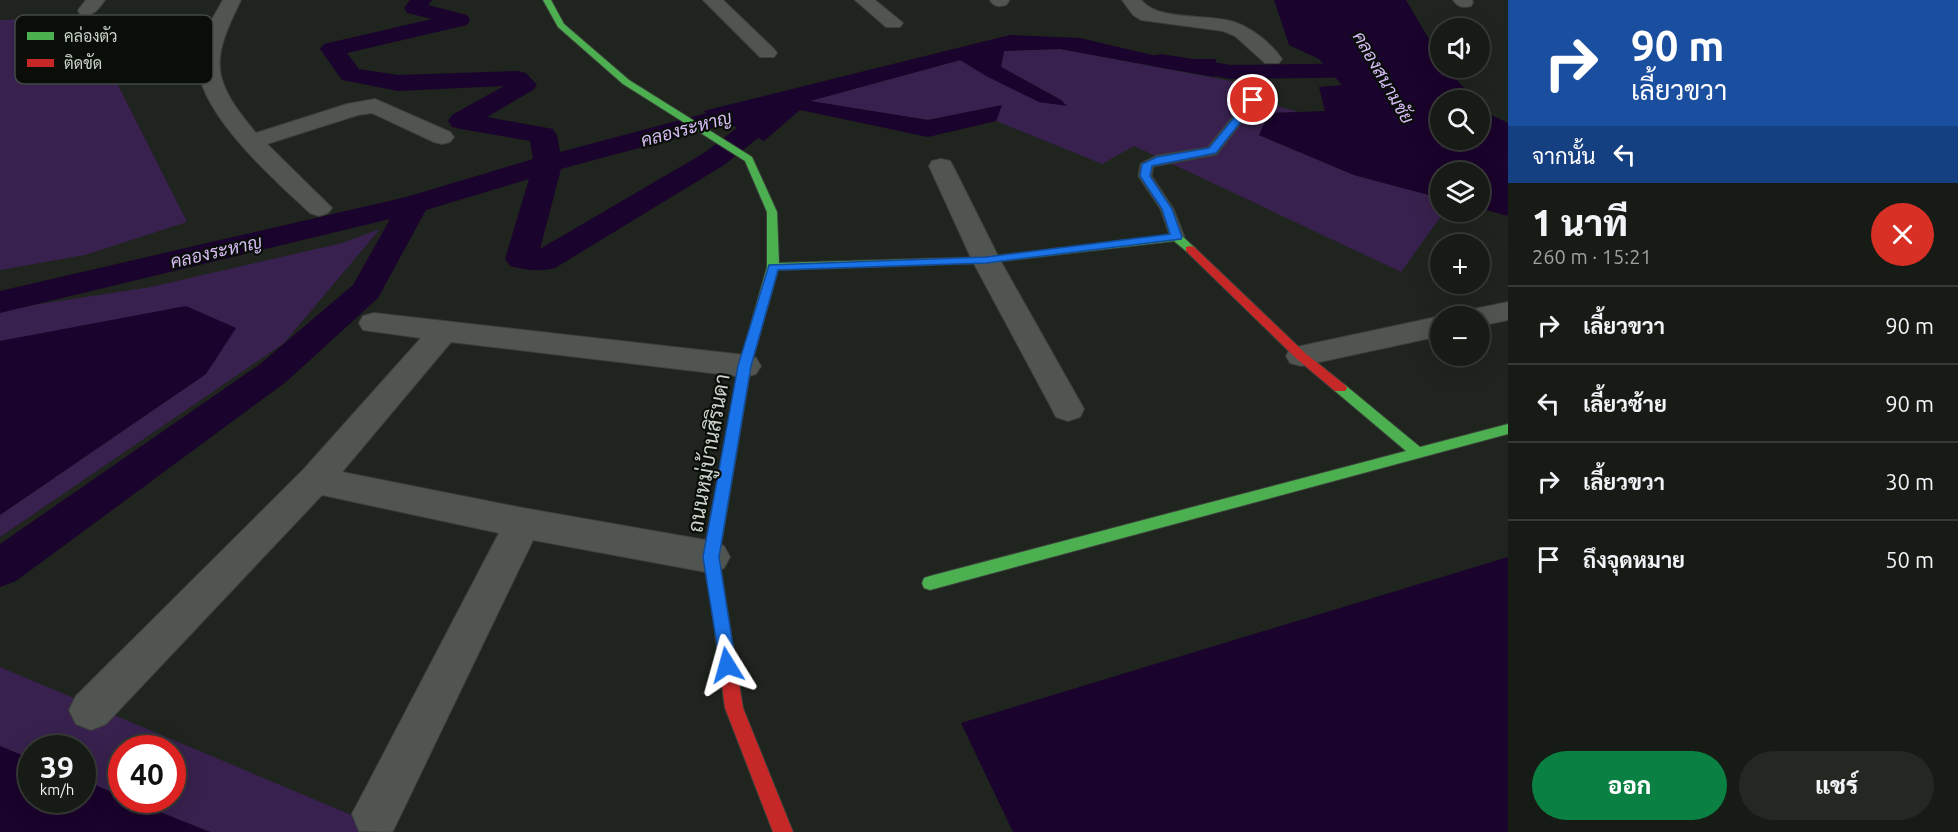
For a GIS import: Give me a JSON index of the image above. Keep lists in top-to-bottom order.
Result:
{
  "streets": {
    "street": ["ถนนหมู่บ้านสิรินดา"]
  },
  "water": ["คลองสนามชัย", "คลองระหาญ"],
  "legend": ["คล่องตัว", "ติดขัด"],
  "page": {
    "turn": ["90 m", "เลี้ยวขวา"],
    "map_buttons": ["+", "−"],
    "then": "จากนั้น",
    "heading": ["1 นาที", "260 m · 15:21"],
    "list": [
      {
        "name": "เลี้ยวขวา",
        "value": "90 m"
      },
      {
        "name": "เลี้ยวซ้าย",
        "value": "90 m"
      },
      {
        "name": "เลี้ยวขวา",
        "value": "30 m"
      },
      {
        "name": "ถึงจุดหมาย",
        "value": "50 m"
      }
    ],
    "speed": "39 km/h",
    "limit": "40",
    "buttons": ["ออก", "แชร์"]
  }
}
